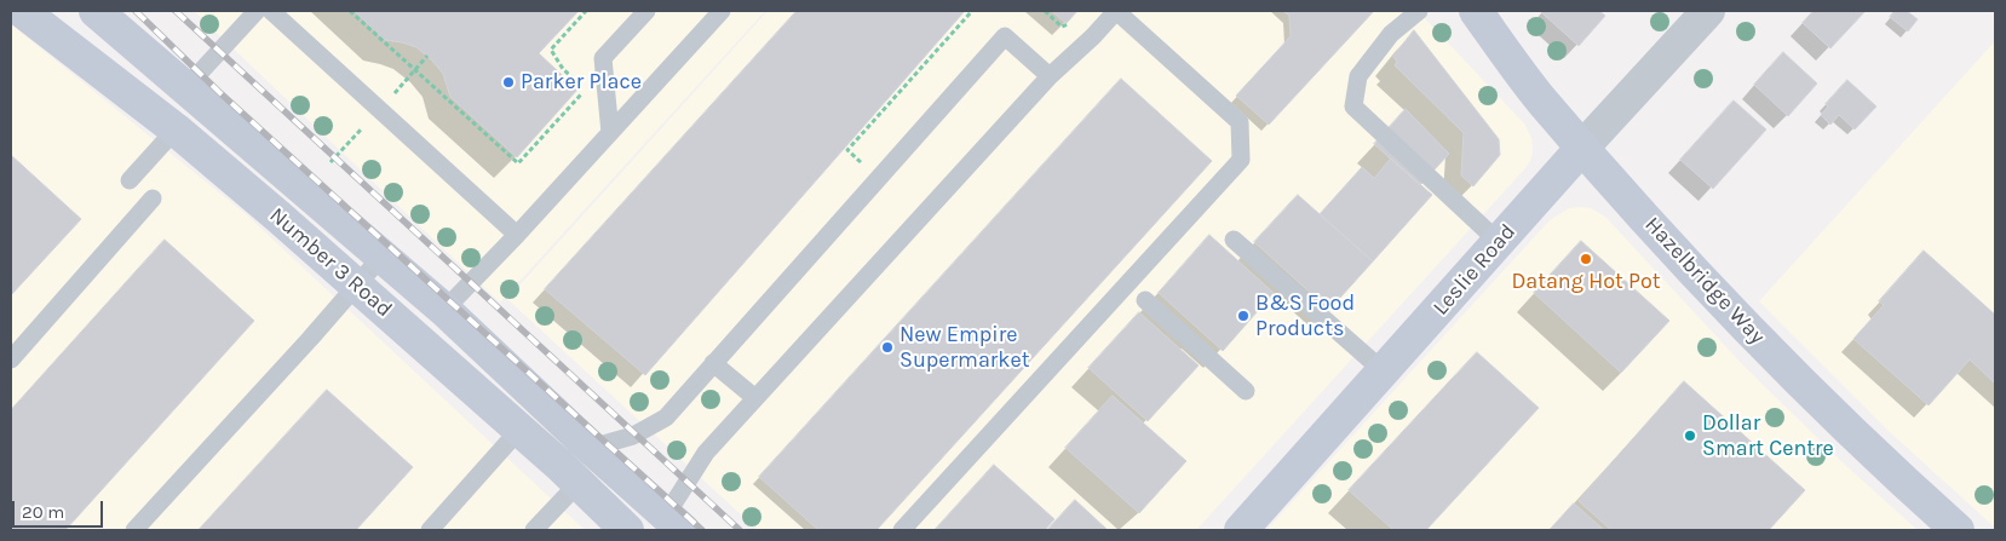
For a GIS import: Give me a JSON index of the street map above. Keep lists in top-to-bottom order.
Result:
{
  "streets": {
    "main road": ["Number 3 Road", "Leslie Road", "Hazelbridge Way"]
  },
  "crossings": [
    ["Leslie Road", "Hazelbridge Way"]
  ],
  "places": [
    "Parker Place",
    "Datang Hot Pot",
    "B&S Food Products",
    "New Empire Supermarket",
    "Dollar Smart Centre"
  ],
  "scale_bar": "20 m"
}
